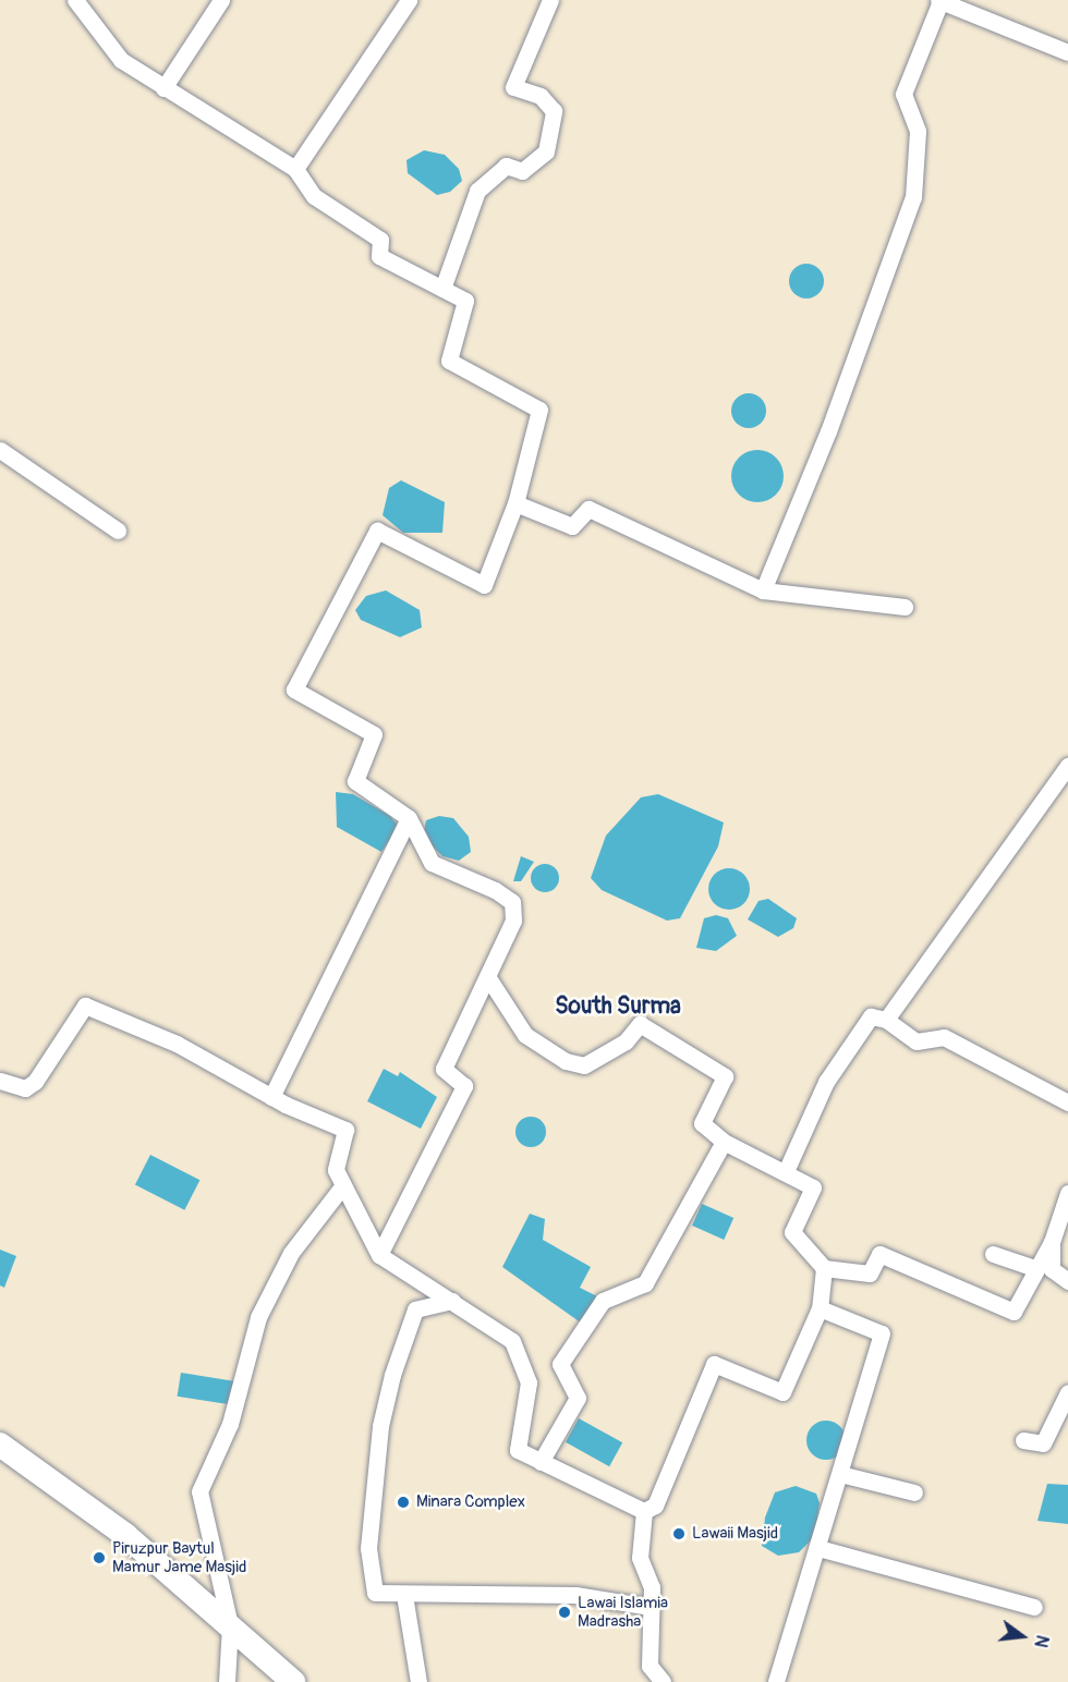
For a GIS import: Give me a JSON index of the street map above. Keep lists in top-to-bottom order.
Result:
{
  "districts": ["South Surma"],
  "places": [
    "Minara Complex",
    "Lawaii Masjid",
    "Piruzpur Baytul Mamur Jame Masjid",
    "Lawai Islamia Madrasha"
  ],
  "north": "right"
}
